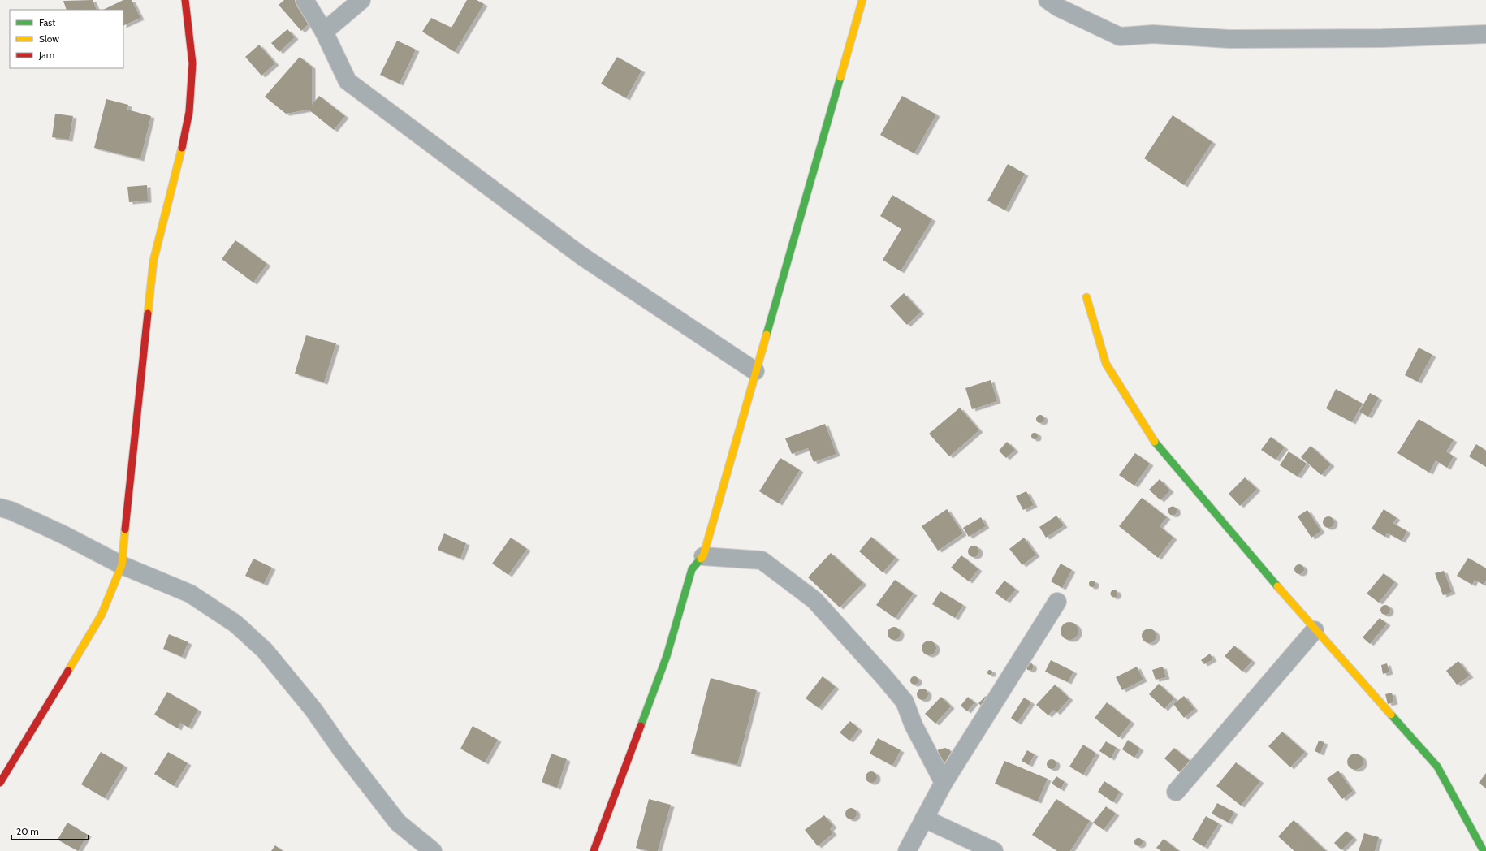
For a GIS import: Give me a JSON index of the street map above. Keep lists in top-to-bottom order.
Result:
{
  "legend": ["Fast", "Slow", "Jam"],
  "scale_bar": "20 m"
}
